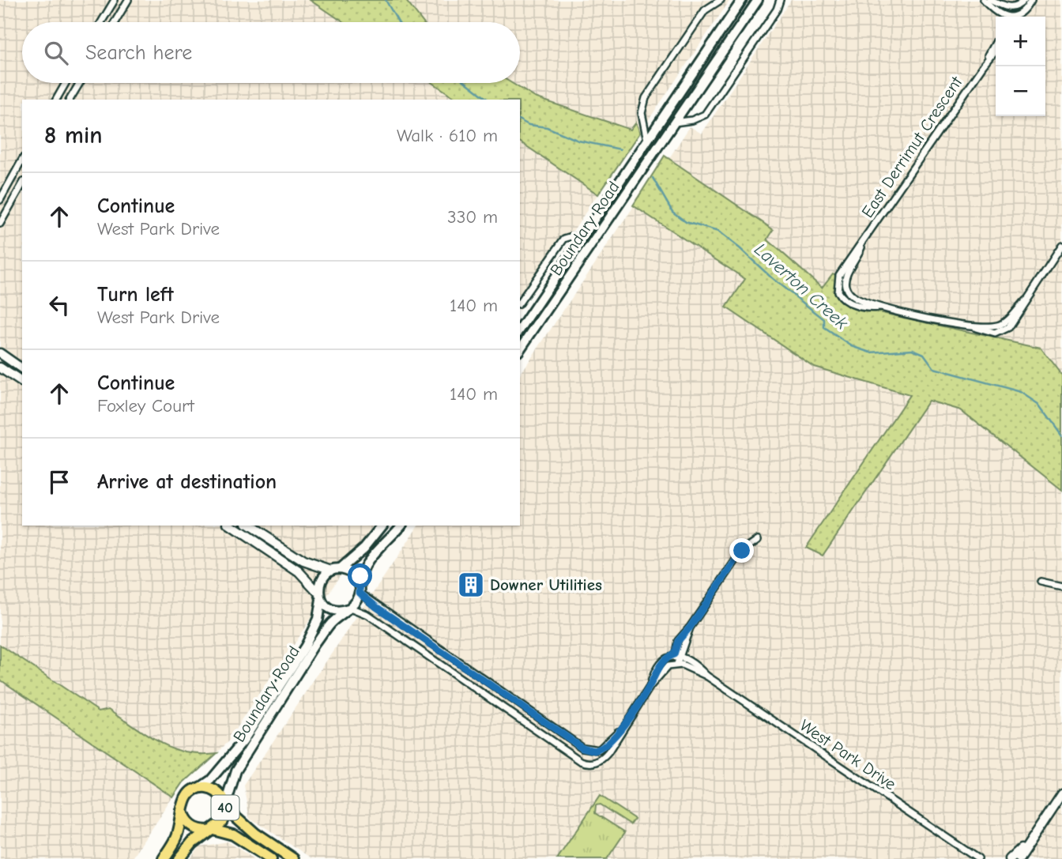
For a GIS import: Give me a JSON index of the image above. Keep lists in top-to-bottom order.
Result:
{
  "streets": {
    "main road": ["Boundary Road", "40"],
    "street": ["East Derrimut Crescent", "West Park Drive"]
  },
  "crossings": [
    ["Boundary Road", "40"]
  ],
  "water": ["Laverton Creek"],
  "places": {
    "building": ["Downer Utilities"]
  },
  "page": {
    "map_buttons": ["+", "−"],
    "search": "Search here",
    "heading": ["8 min", "Walk · 610 m"],
    "list": [
      ["Continue", "West Park Drive", "330 m"],
      ["Turn left", "West Park Drive", "140 m"],
      ["Continue", "Foxley Court", "140 m"],
      "Arrive at destination"
    ]
  }
}
